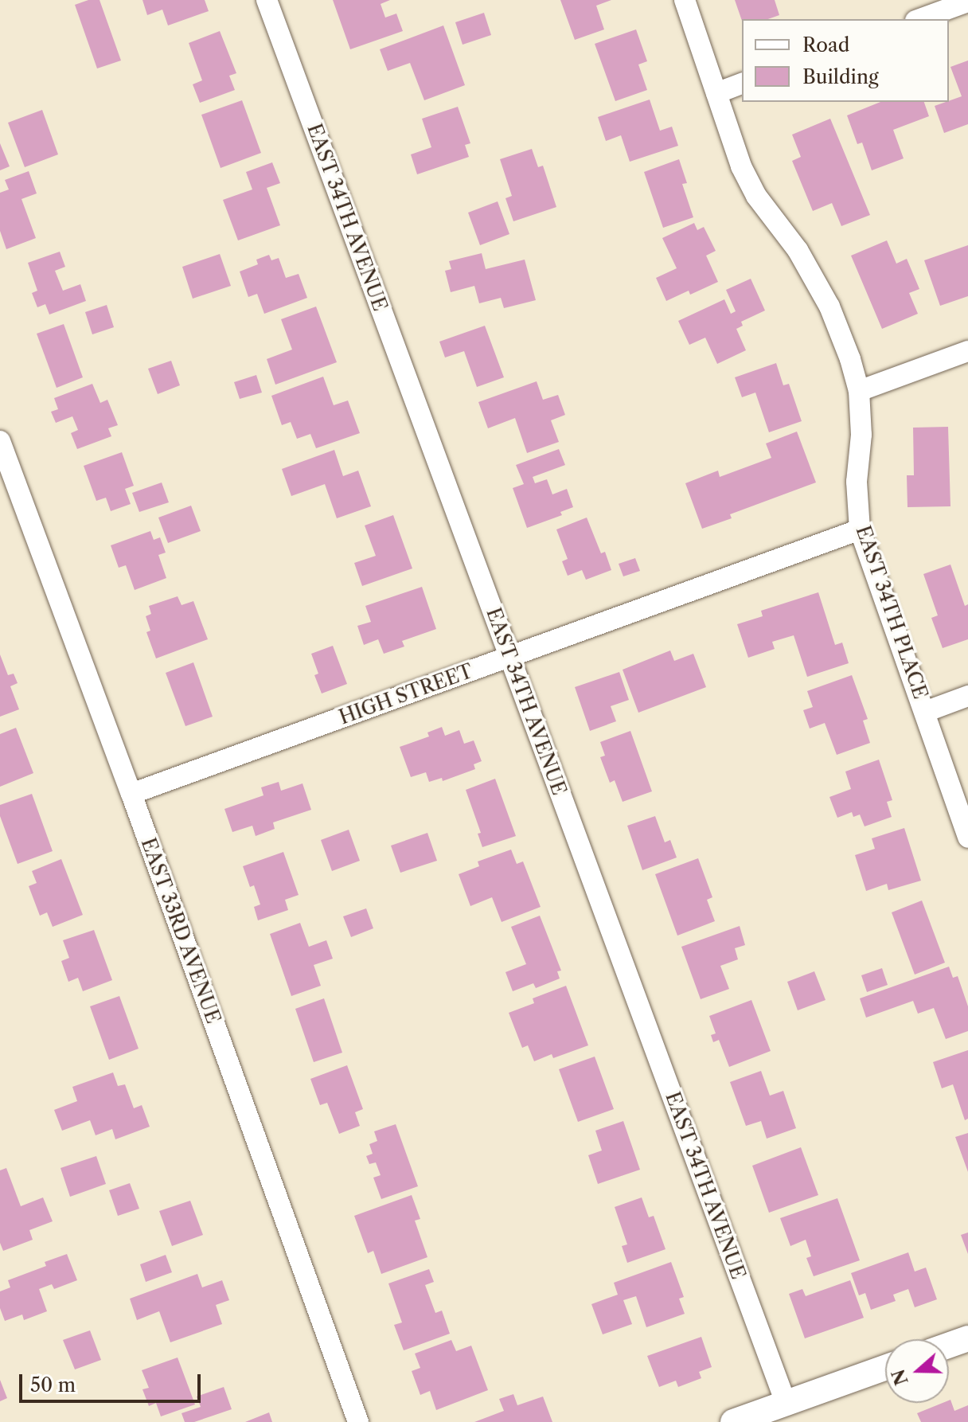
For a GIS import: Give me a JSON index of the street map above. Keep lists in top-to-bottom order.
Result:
{
  "streets": {
    "street": [
      "EAST 34TH AVENUE",
      "EAST 34TH PLACE",
      "HIGH STREET",
      "EAST 33RD AVENUE"
    ]
  },
  "crossings": [
    ["EAST 34TH AVENUE", "HIGH STREET"],
    ["EAST 34TH PLACE", "HIGH STREET"],
    ["HIGH STREET", "EAST 33RD AVENUE"]
  ],
  "legend": ["Road", "Building"],
  "scale_bar": "50 m",
  "north": "left"
}
